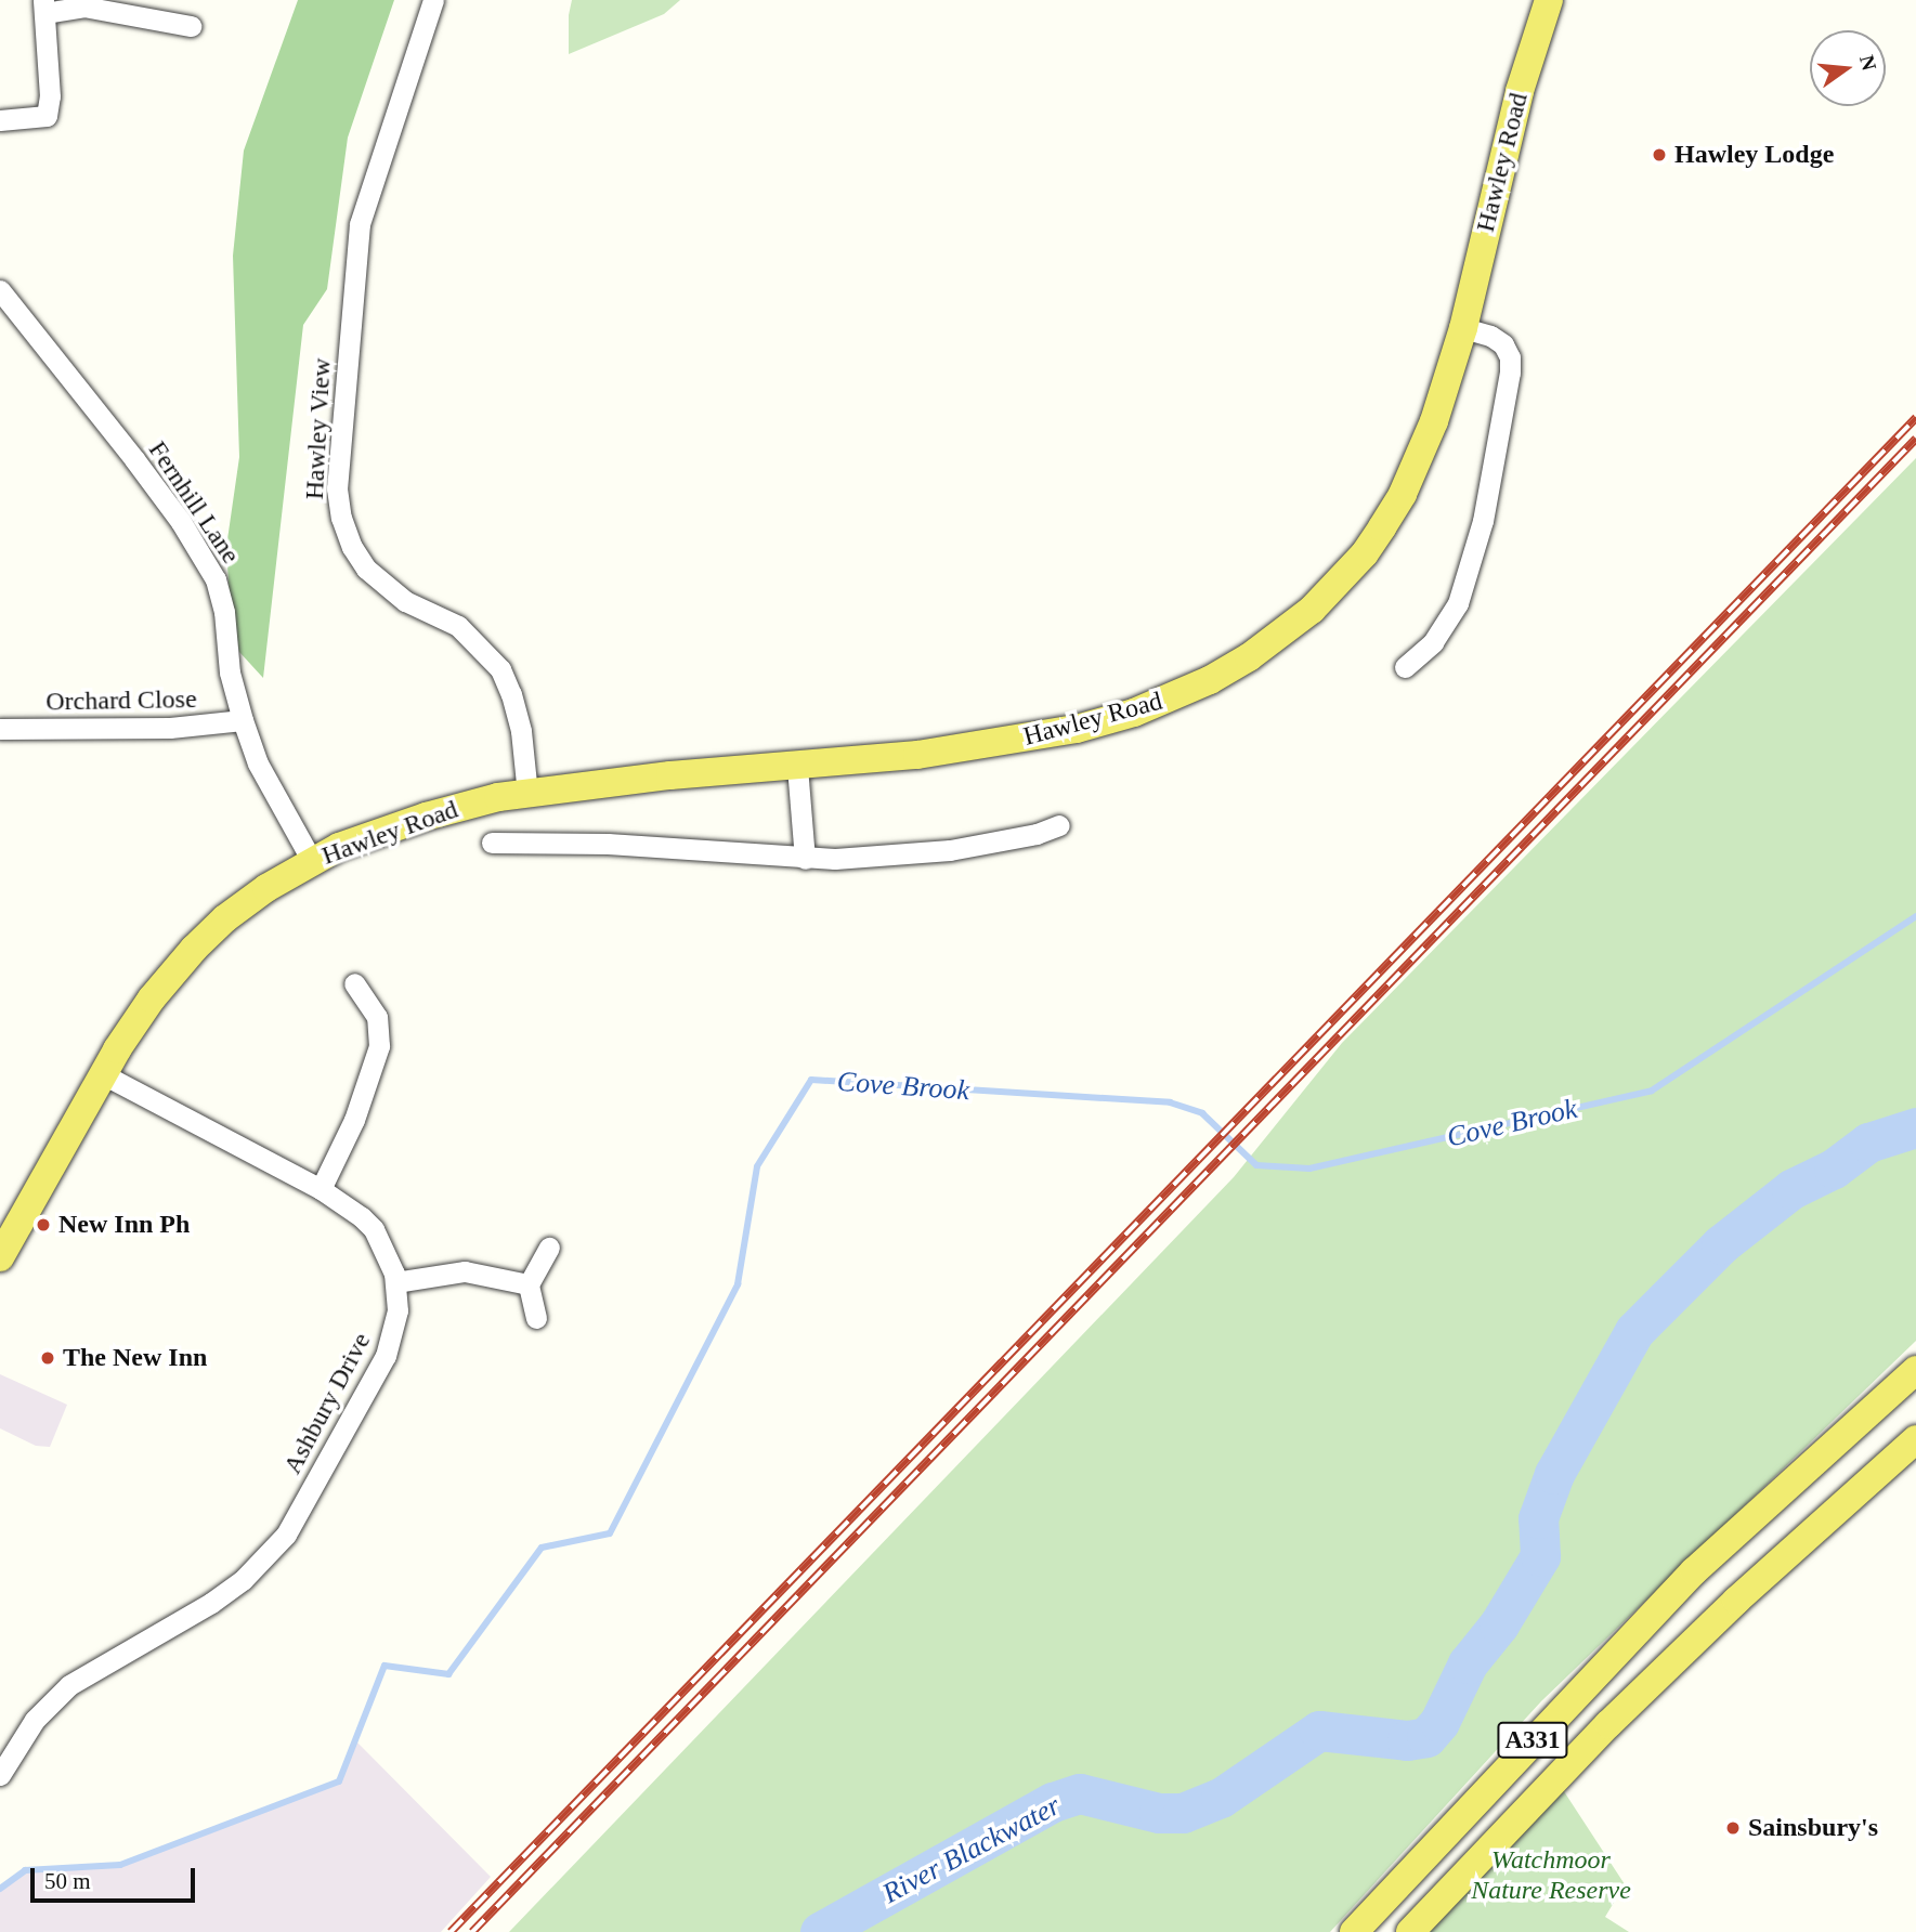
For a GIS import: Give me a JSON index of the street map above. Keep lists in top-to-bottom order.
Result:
{
  "streets": {
    "main road": ["Hawley Road", "A331"],
    "street": [
      "Hawley View",
      "Fernhill Lane",
      "Orchard Close",
      "Ashbury Drive"
    ]
  },
  "crossings": [
    ["Hawley Road", "Hawley View"],
    ["Hawley Road", "Fernhill Lane"],
    ["Hawley Road", "Ashbury Drive"],
    ["Fernhill Lane", "Orchard Close"]
  ],
  "water": ["Cove Brook", "River Blackwater"],
  "parks": ["Watchmoor Nature Reserve"],
  "places": [
    "Hawley Lodge",
    "New Inn Ph",
    "The New Inn",
    "Sainsbury's"
  ],
  "scale_bar": "50 m",
  "north": "right"
}
